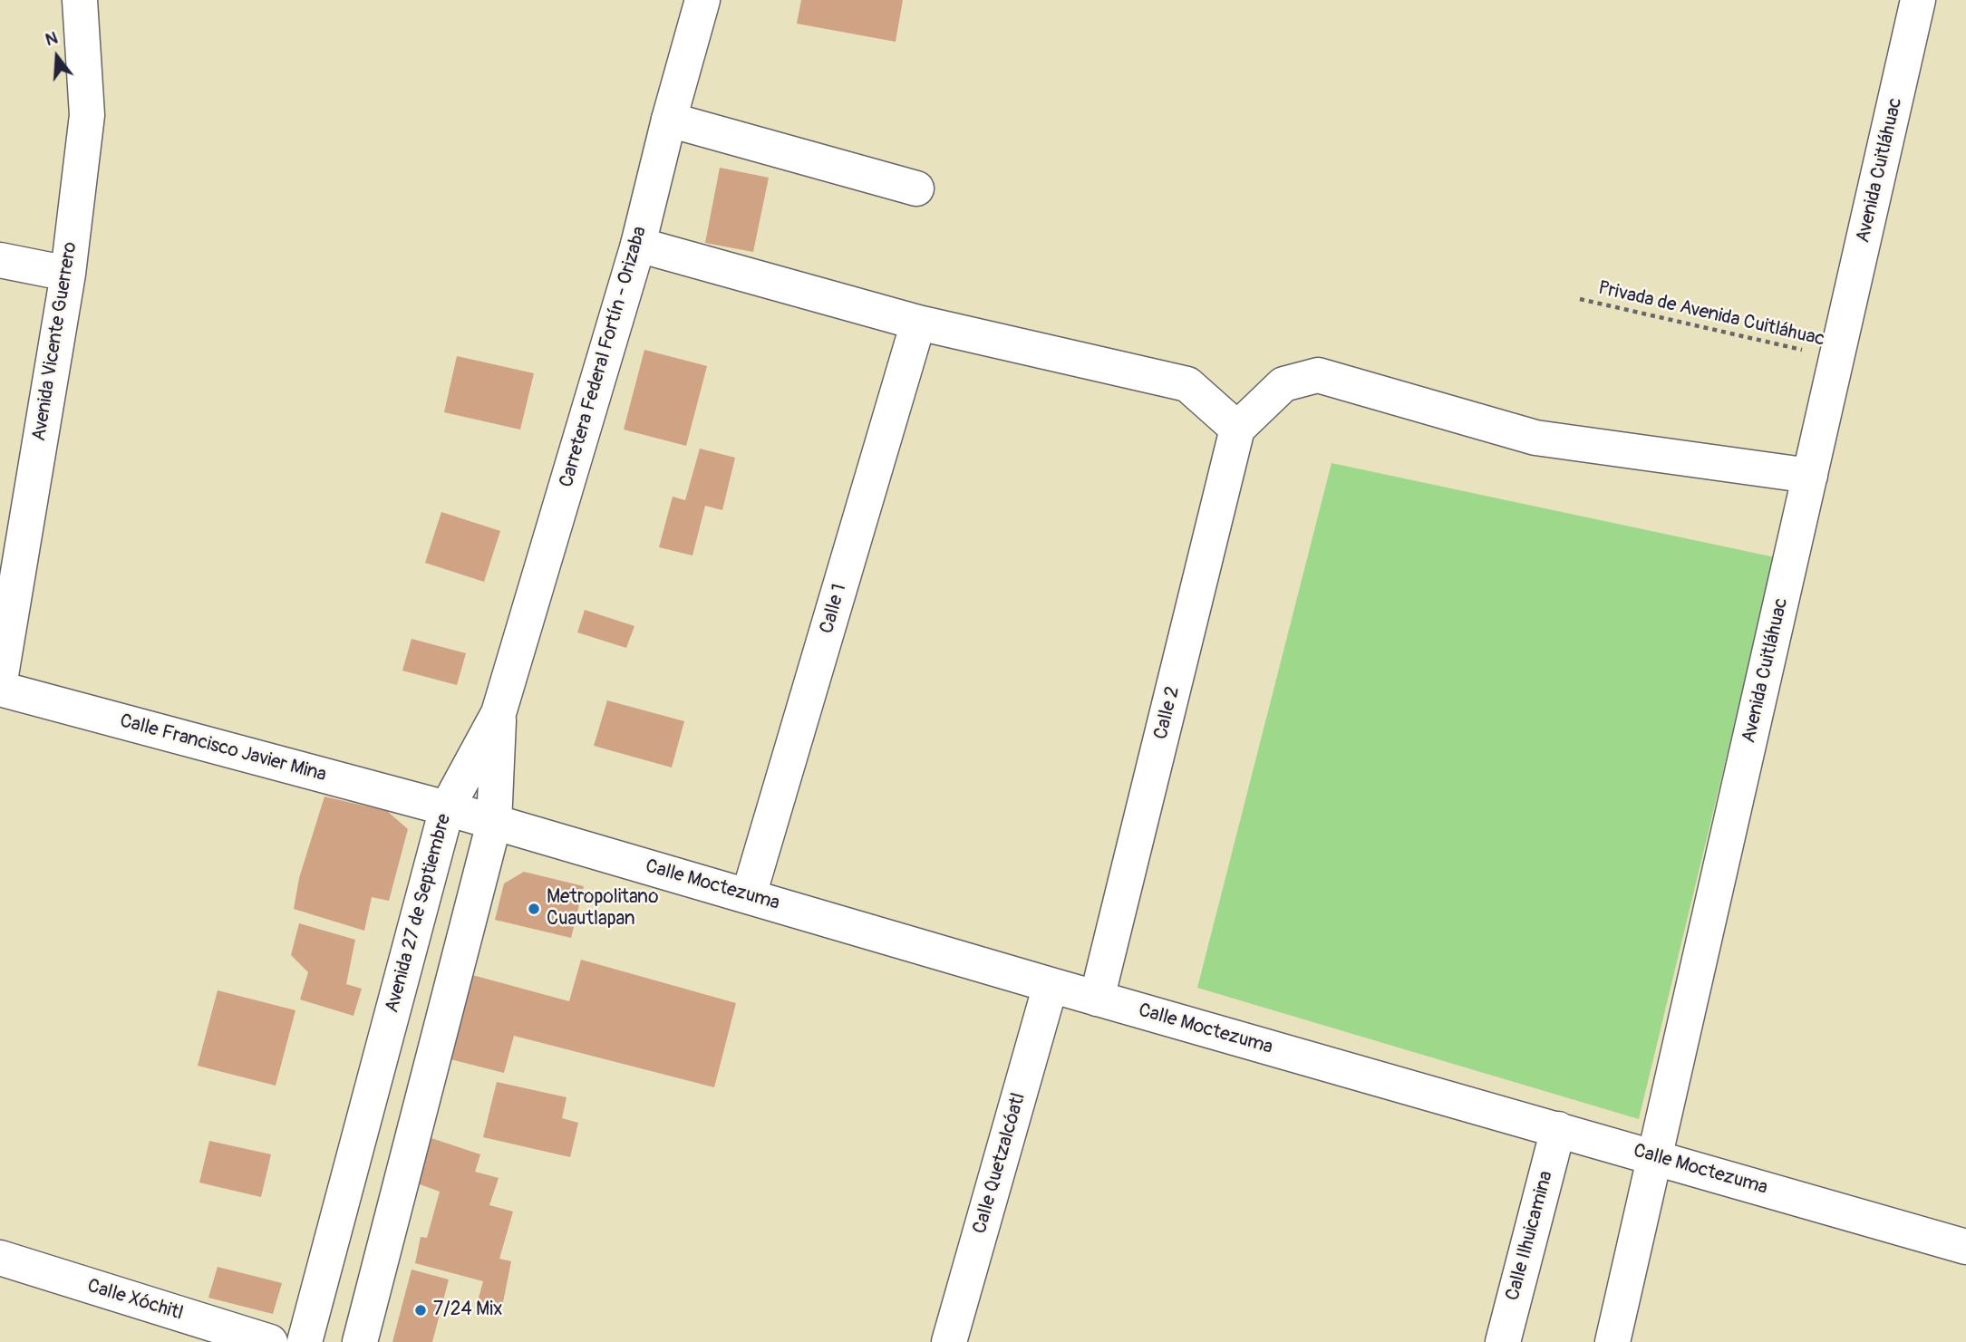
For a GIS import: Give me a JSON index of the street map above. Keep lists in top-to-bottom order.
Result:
{
  "streets": {
    "street": [
      "Avenida Cuitláhuac",
      "Avenida Vicente Guerrero",
      "Carretera Federal Fortín - Orizaba",
      "Calle 1",
      "Calle 2",
      "Calle Francisco Javier Mina",
      "Calle Moctezuma",
      "Avenida 27 de Septiembre",
      "Calle Quetzalcóatl",
      "Calle Ilhuicamina",
      "Calle Xóchitl"
    ],
    "path": ["Privada de Avenida Cuitláhuac"]
  },
  "crossings": [
    ["Avenida Cuitláhuac", "Privada de Avenida Cuitláhuac"],
    ["Avenida Cuitláhuac", "Calle Moctezuma"],
    ["Carretera Federal Fortín - Orizaba", "Avenida 27 de Septiembre"],
    ["Calle 1", "Calle Moctezuma"],
    ["Calle 2", "Calle Moctezuma"],
    ["Calle Francisco Javier Mina", "Calle Moctezuma"],
    ["Calle Francisco Javier Mina", "Avenida 27 de Septiembre"],
    ["Calle Moctezuma", "Avenida 27 de Septiembre"],
    ["Calle Moctezuma", "Calle Quetzalcóatl"],
    ["Calle Moctezuma", "Calle Ilhuicamina"]
  ],
  "places": ["Metropolitano Cuautlapan", "7/24 Mix"],
  "north": "top"
}
